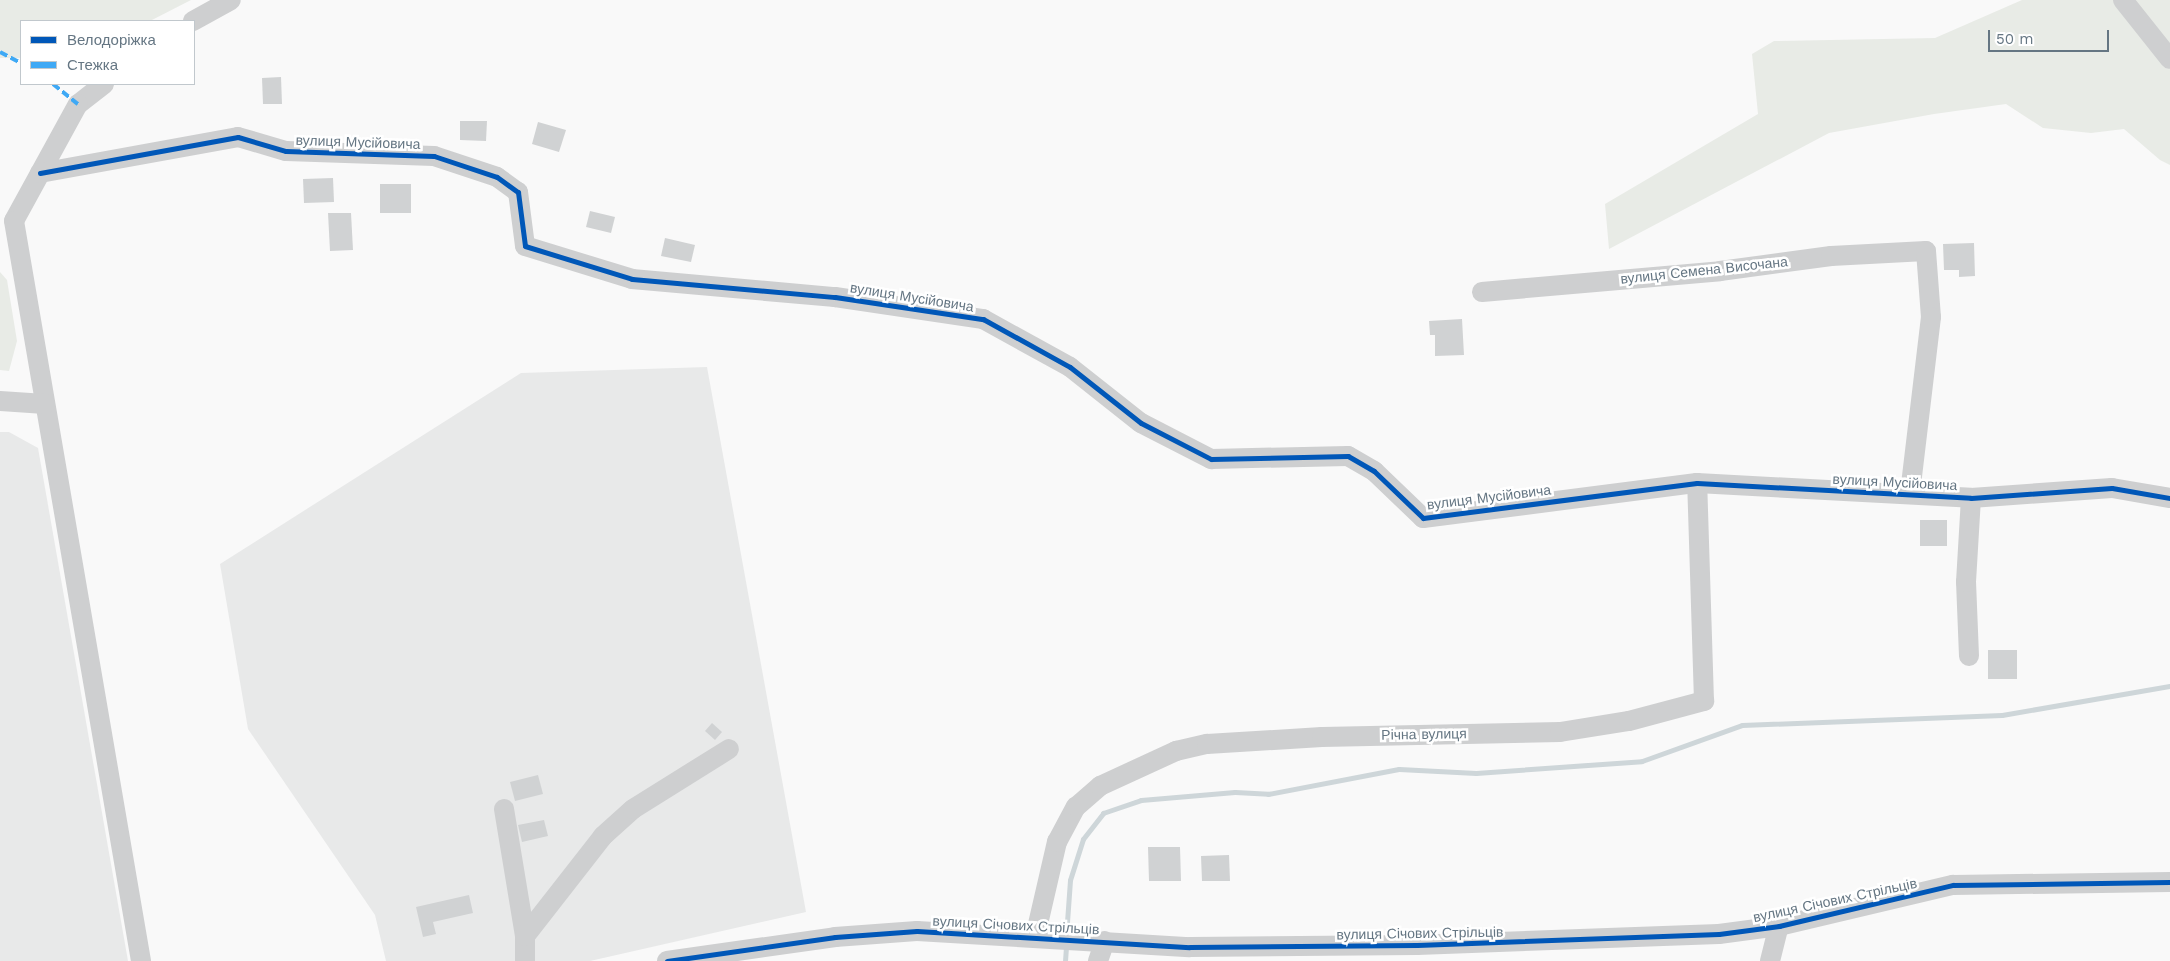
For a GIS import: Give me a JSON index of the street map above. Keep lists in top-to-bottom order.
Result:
{
  "streets": {
    "street": [
      "вулиця Мусійовича",
      "вулиця Семена Височана",
      "Річна вулиця",
      "вулиця Січових Стрільців"
    ]
  },
  "crossings": [
    ["вулиця Мусійовича", "вулиця Семена Височана"],
    ["вулиця Мусійовича", "Річна вулиця"],
    ["Річна вулиця", "вулиця Січових Стрільців"]
  ],
  "legend": ["Велодоріжка", "Стежка"],
  "scale_bar": "50 m"
}
